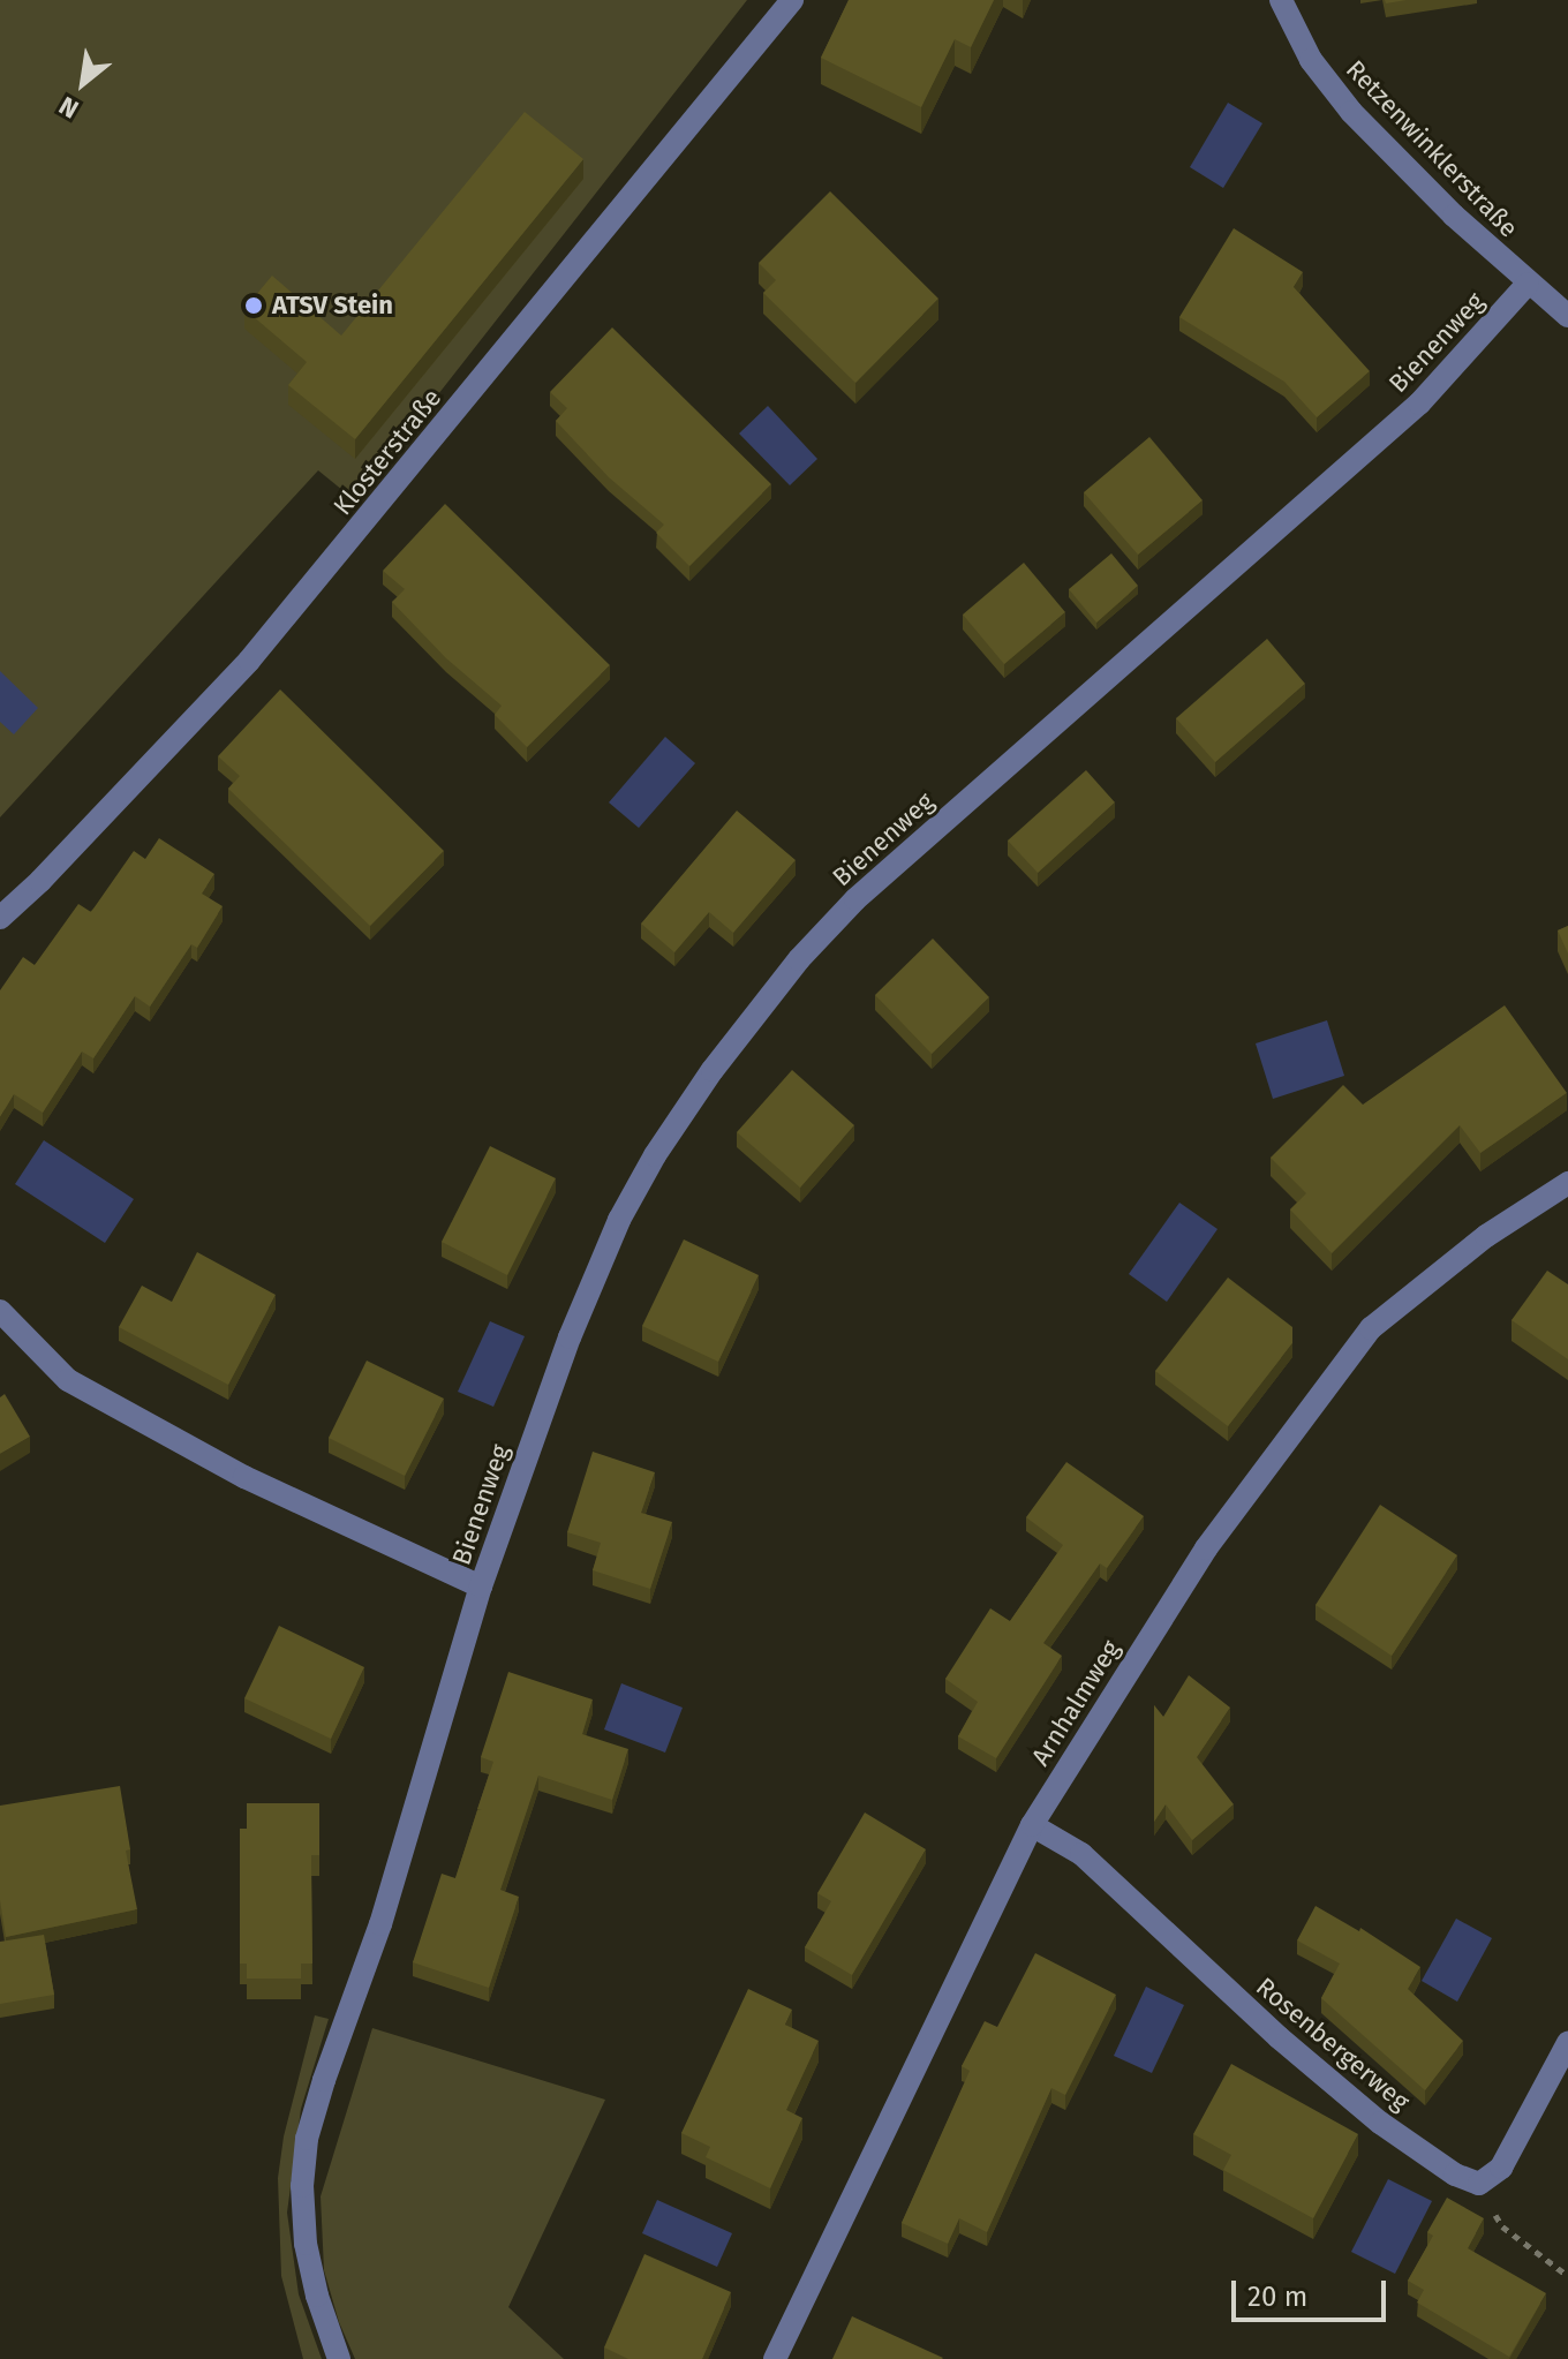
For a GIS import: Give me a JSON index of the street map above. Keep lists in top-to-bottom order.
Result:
{
  "streets": {
    "street": [
      "Retzenwinklerstraße",
      "Bienenweg",
      "Klosterstraße",
      "Arnhalmweg",
      "Rosenbergerweg"
    ]
  },
  "crossings": [
    ["Retzenwinklerstraße", "Bienenweg"],
    ["Arnhalmweg", "Rosenbergerweg"]
  ],
  "places": ["ATSV Stein"],
  "scale_bar": "20 m",
  "north": "bottom left"
}
